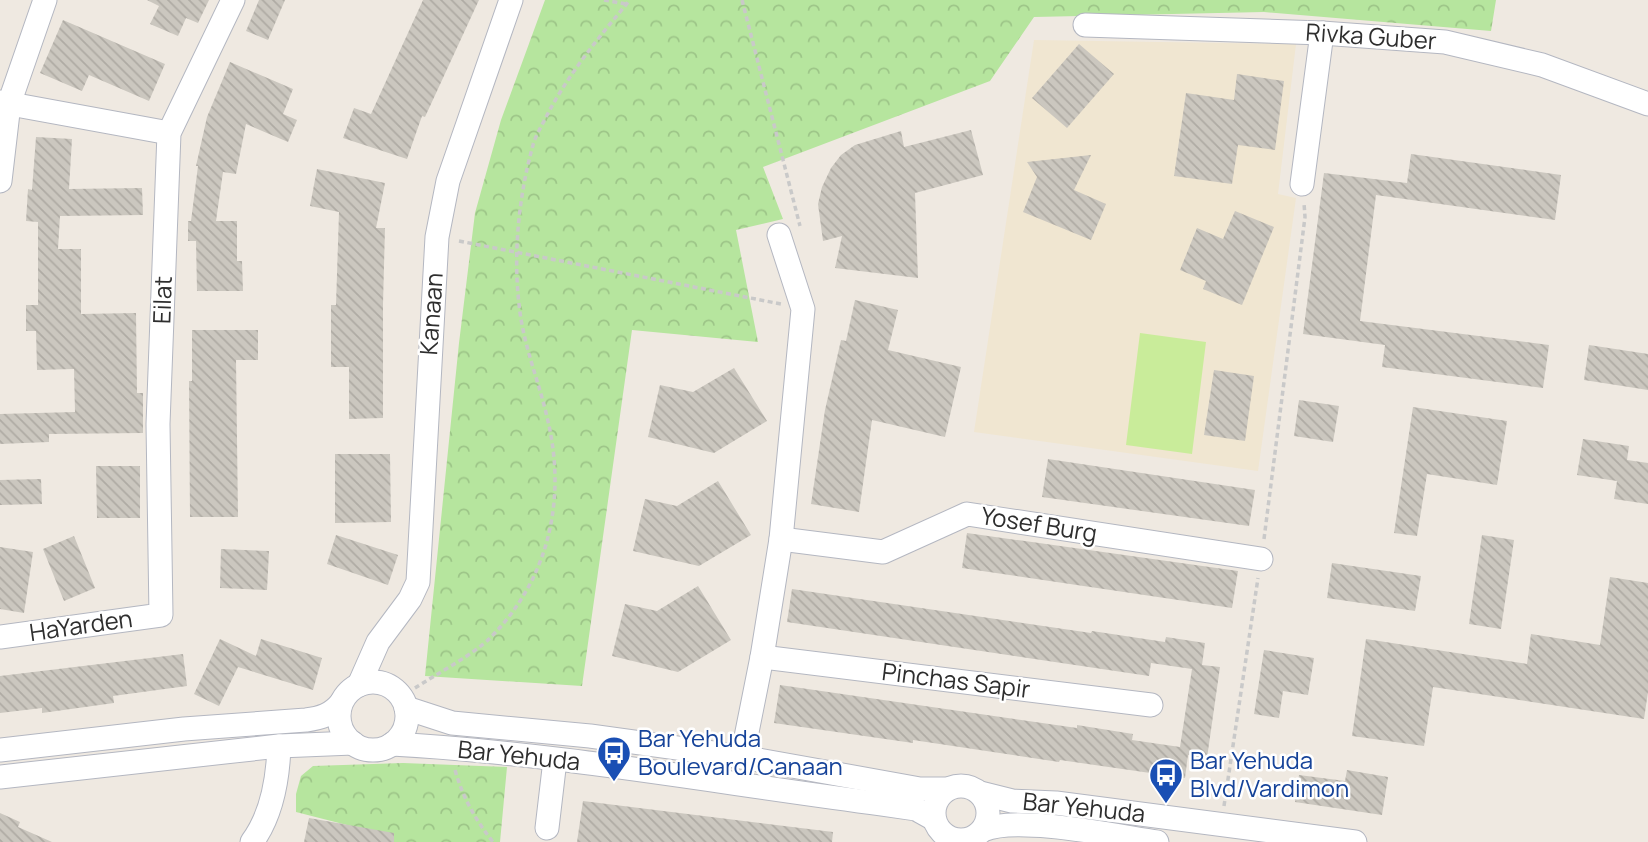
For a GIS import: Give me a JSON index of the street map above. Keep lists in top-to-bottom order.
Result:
{
  "streets": {
    "street": [
      "Rivka Guber",
      "Eilat",
      "Kanaan",
      "Yosef Burg",
      "HaYarden",
      "Pinchas Sapir",
      "Bar Yehuda"
    ]
  },
  "crossings": [
    ["Eilat", "HaYarden"],
    ["Kanaan", "Bar Yehuda"]
  ],
  "places": {
    "bus stop": ["Bar Yehuda Boulevard/Canaan", "Bar Yehuda Blvd/Vardimon"]
  }
}
